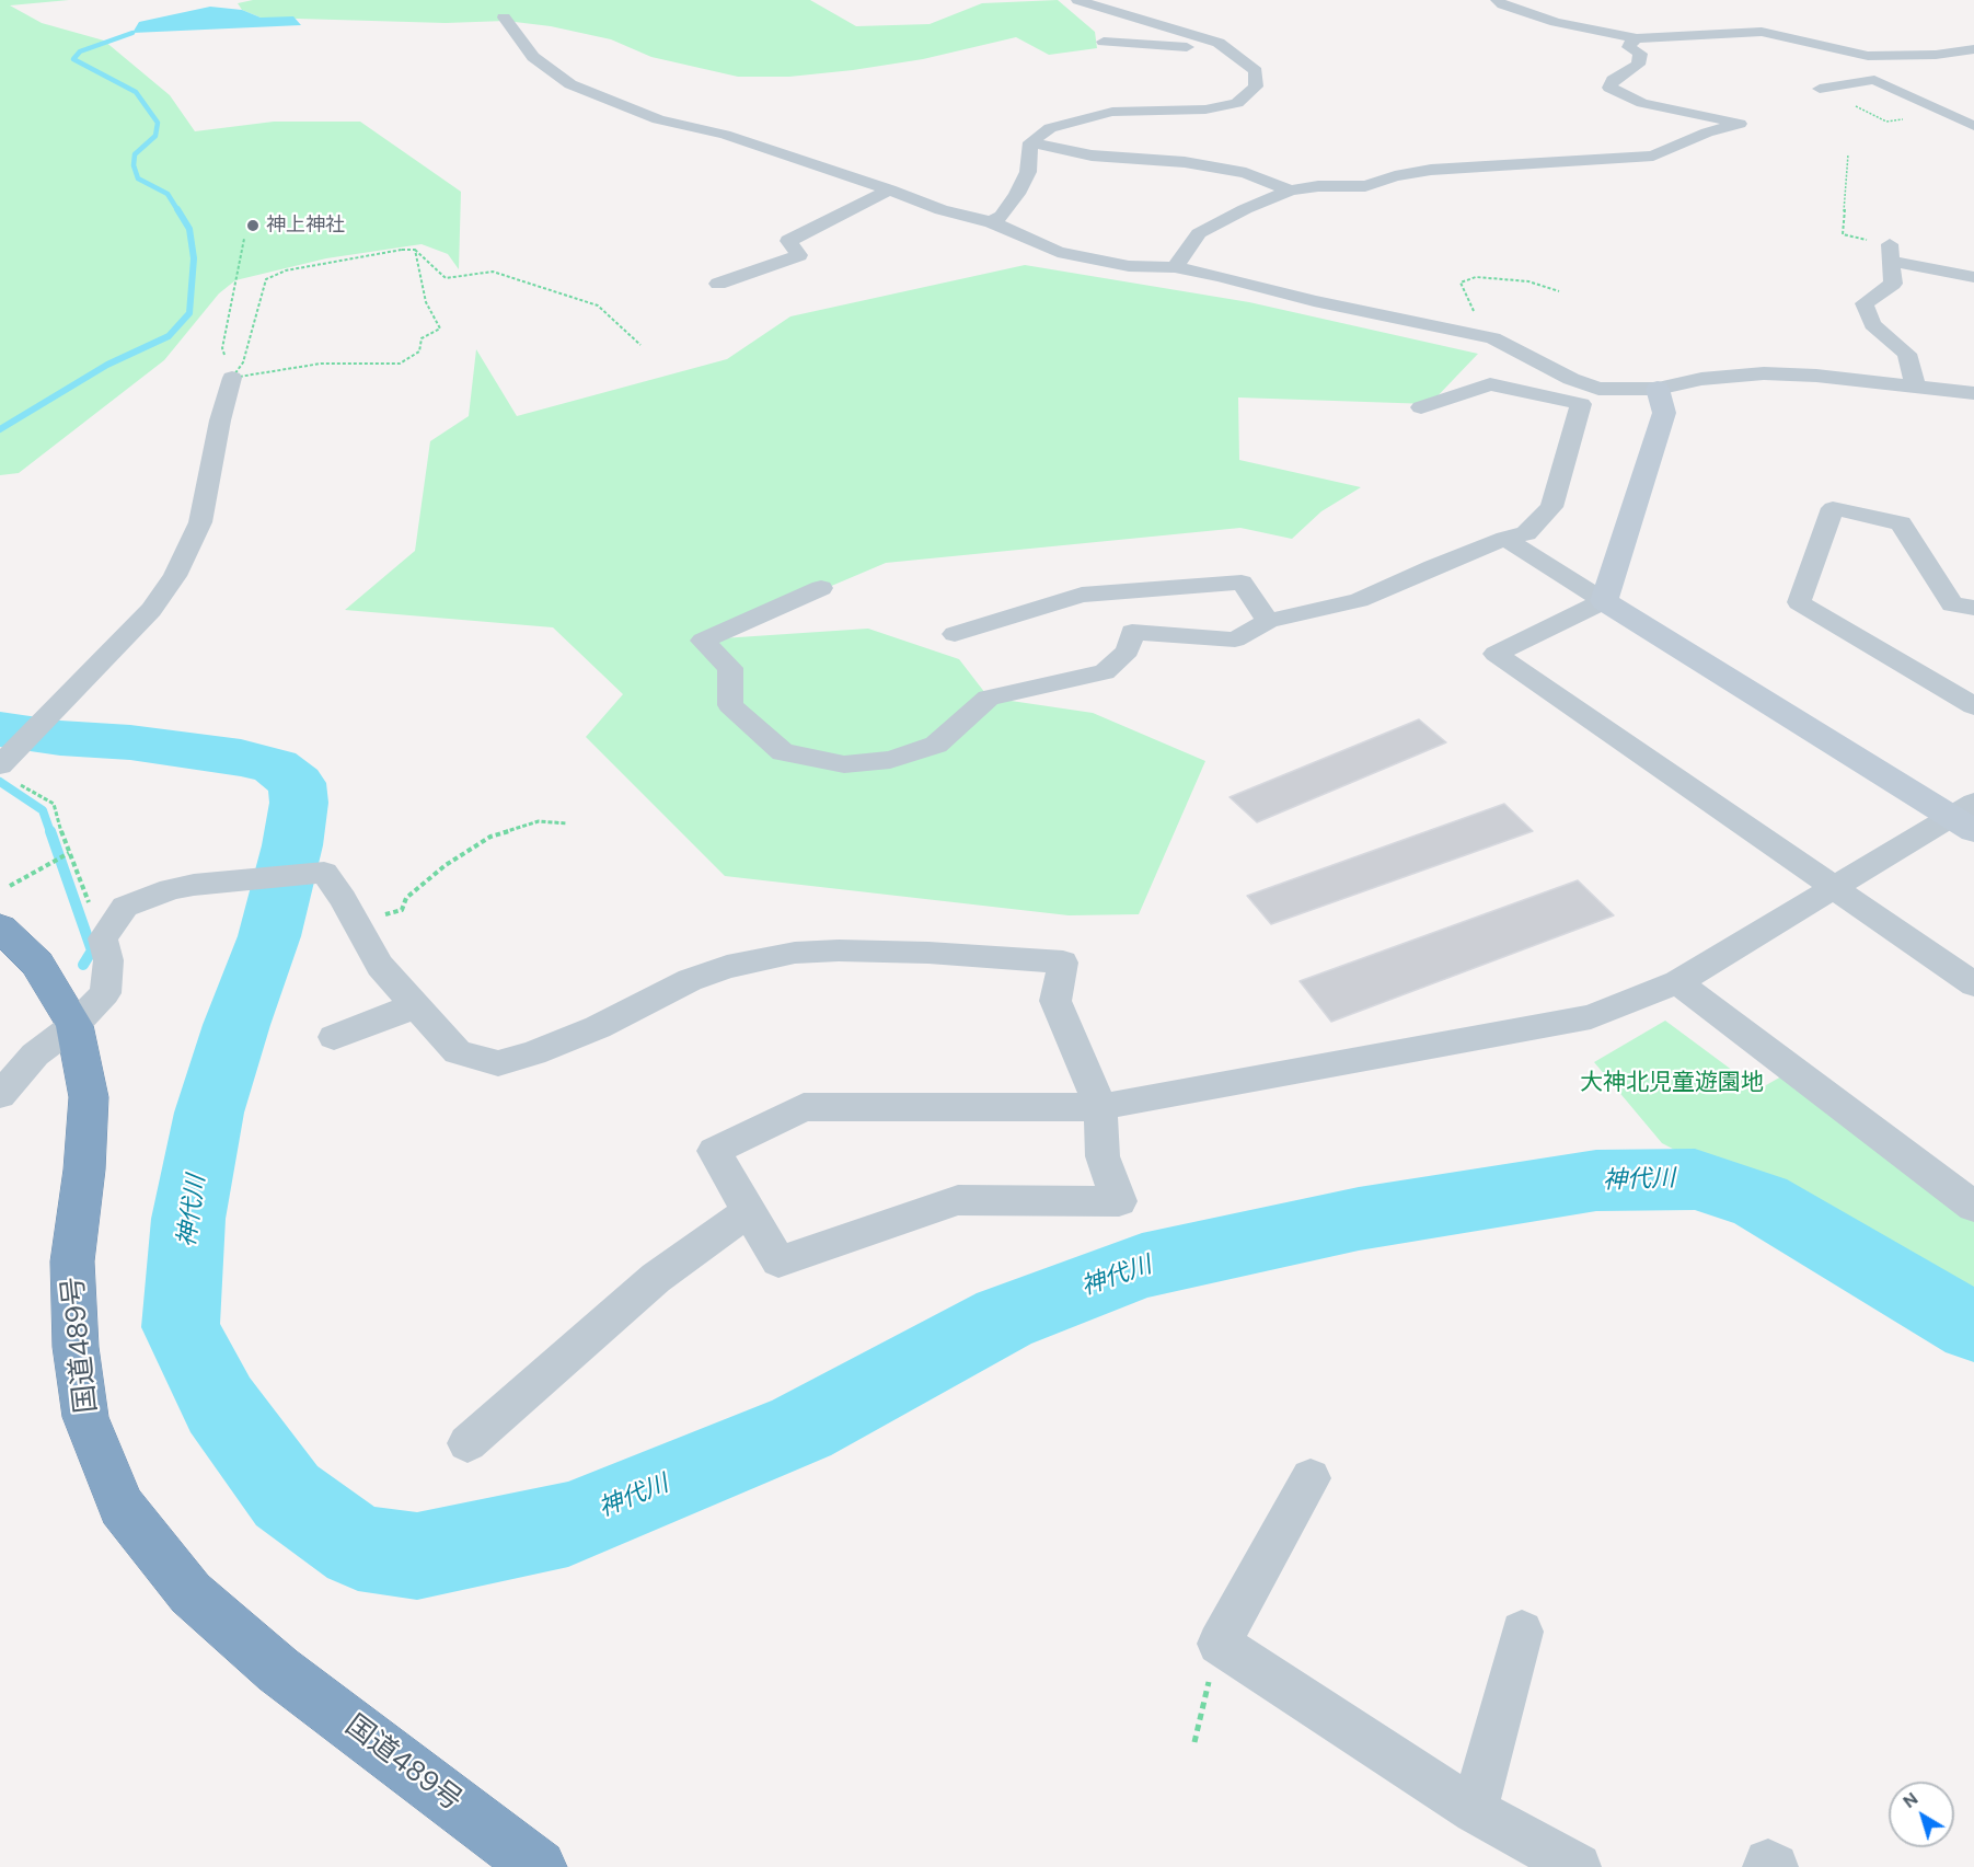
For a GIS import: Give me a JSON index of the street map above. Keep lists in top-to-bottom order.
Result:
{
  "streets": {
    "highway": ["国道489号"]
  },
  "water": ["神代川"],
  "parks": ["大神北児童遊園地"],
  "places": ["神上神社"],
  "north": "top left"
}
